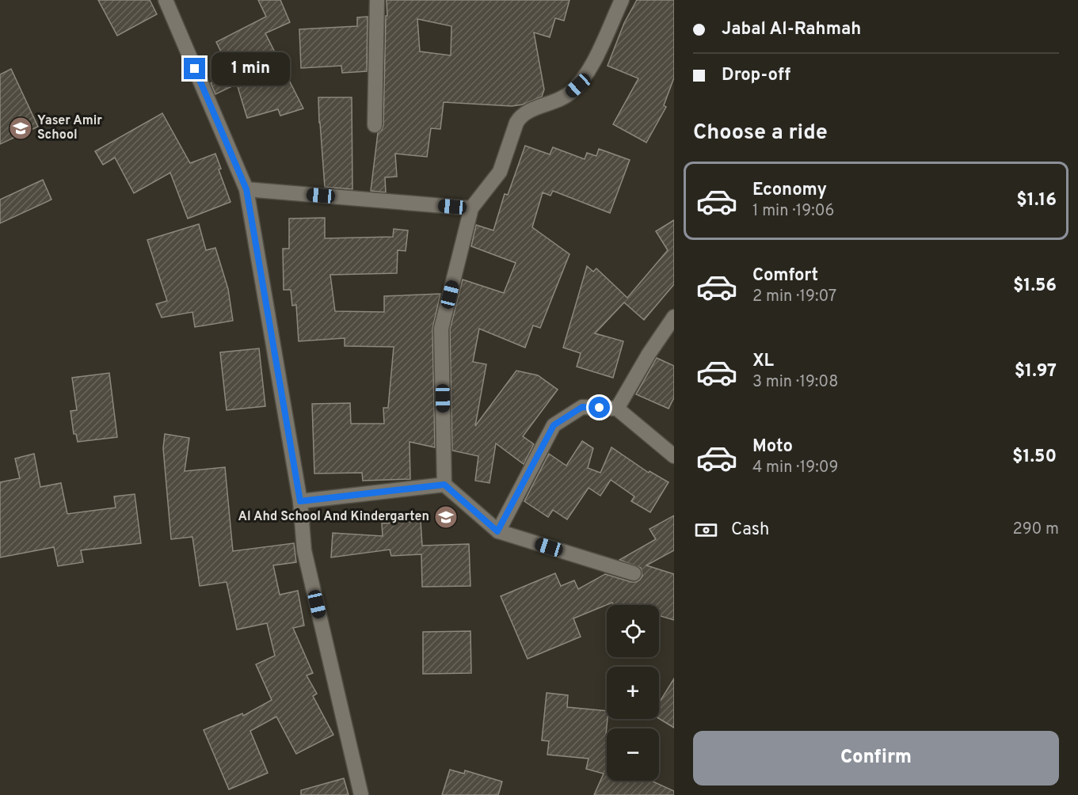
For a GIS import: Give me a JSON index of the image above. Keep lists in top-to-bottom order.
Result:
{
  "places": {
    "school or university": ["Yaser Amir School", "Al Ahd School And Kindergarten"]
  },
  "page": {
    "banner": ["Jabal Al-Rahmah", "Drop-off"],
    "bubble": "1 min",
    "heading": "Choose a ride",
    "list": [
      {
        "name": "Economy",
        "note": "1 min · 19:06",
        "value": "$1.16"
      },
      {
        "name": "Comfort",
        "note": "2 min · 19:07",
        "value": "$1.56"
      },
      {
        "name": "XL",
        "note": "3 min · 19:08",
        "value": "$1.97"
      },
      {
        "name": "Moto",
        "note": "4 min · 19:09",
        "value": "$1.50"
      }
    ],
    "pay": ["Cash", "290 m"],
    "map_buttons": ["+", "−"],
    "buttons": "Confirm"
  }
}
